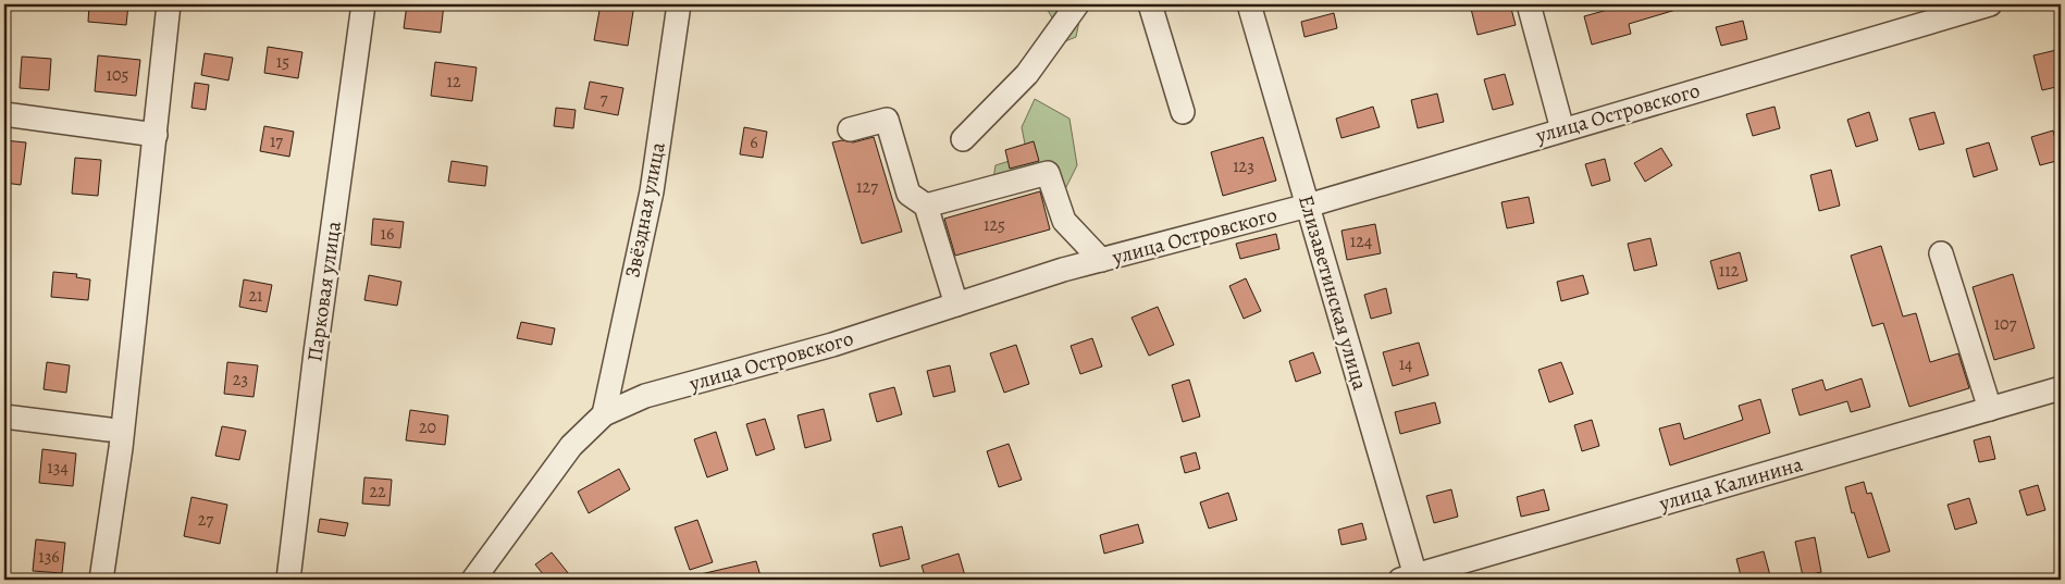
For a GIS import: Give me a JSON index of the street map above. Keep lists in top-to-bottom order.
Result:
{
  "streets": {
    "street": [
      "улица Островского",
      "Звёздная улица",
      "Парковая улица",
      "Елизаветинская улица",
      "улица Калинина"
    ]
  },
  "crossings": [
    ["улица Островского", "Звёздная улица"],
    ["улица Островского", "Елизаветинская улица"],
    ["Елизаветинская улица", "улица Калинина"]
  ],
  "house_numbers": [
    "15",
    "105",
    "12",
    "7",
    "17",
    "6",
    "123",
    "127",
    "125",
    "16",
    "124",
    "112",
    "21",
    "107",
    "14",
    "23",
    "20",
    "134",
    "22",
    "27",
    "136"
  ]
}
